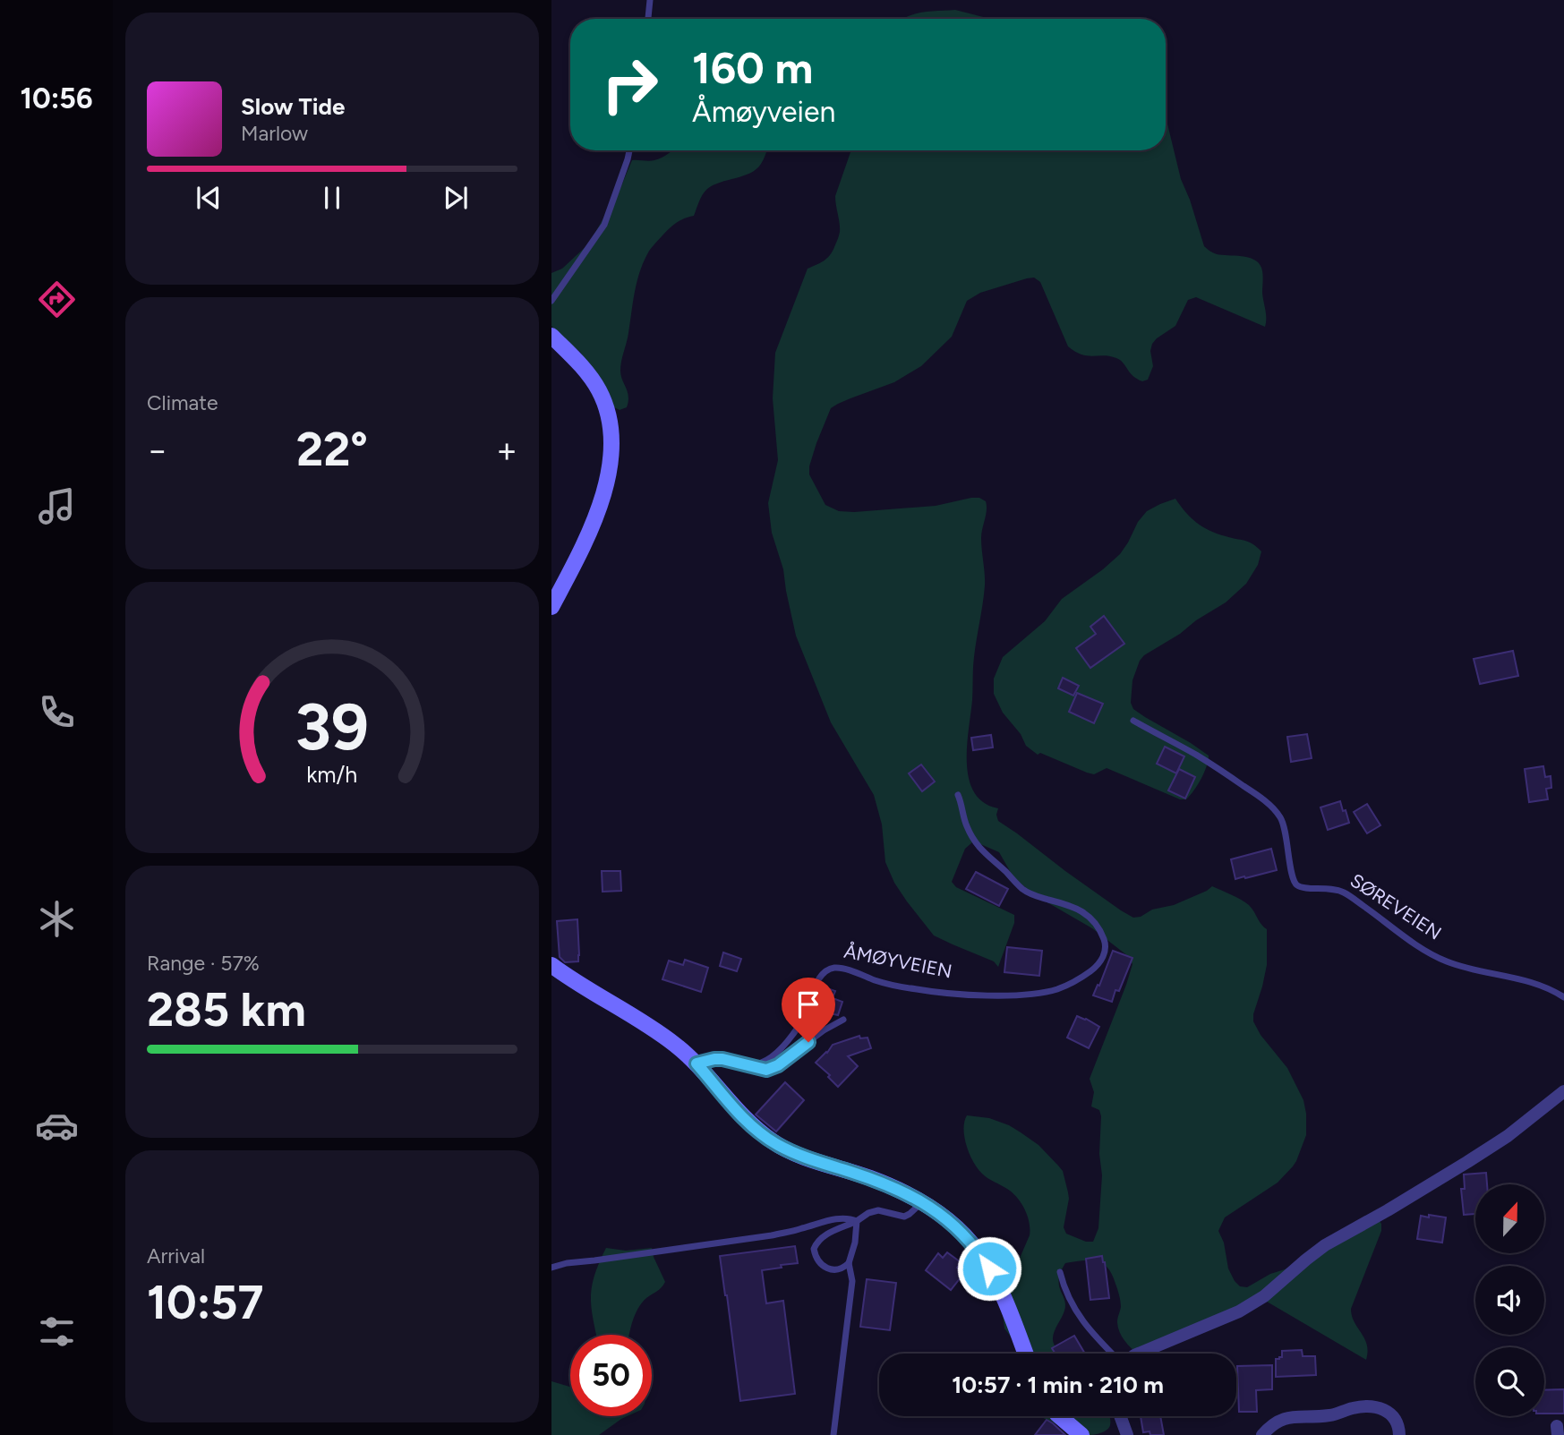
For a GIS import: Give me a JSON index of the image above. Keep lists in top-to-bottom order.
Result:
{
  "streets": {
    "lane": ["SØREVEIEN", "ÅMØYVEIEN"]
  },
  "north": "top",
  "page": {
    "tabs": "10:56",
    "turn": ["160 m", "Åmøyveien"],
    "song": ["Slow Tide", "Marlow"],
    "tile": [
      "Climate",
      ["Range · 57%", "285 km"],
      ["Arrival", "10:57"]
    ],
    "heat": ["−", "22°", "+"],
    "limit": "50",
    "trip": "10:57 · 1 min · 210 m",
    "gauge": ["39", "km/h"]
  }
}
